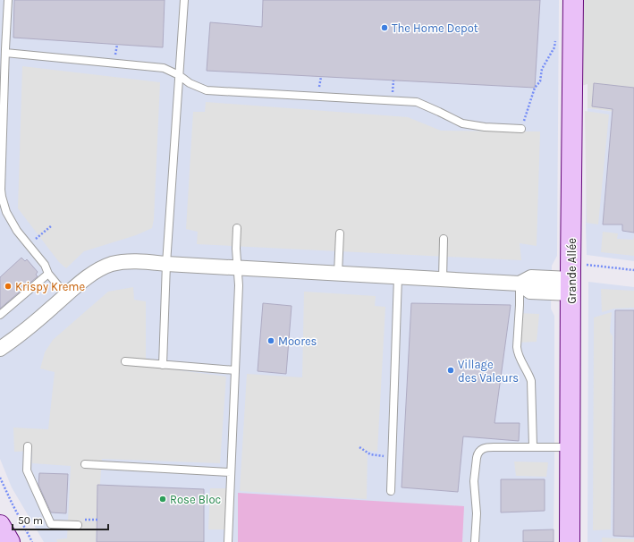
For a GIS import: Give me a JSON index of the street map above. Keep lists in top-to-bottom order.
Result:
{
  "streets": {
    "main road": ["Grande Allée"]
  },
  "places": [
    "The Home Depot",
    "Krispy Kreme",
    "Moores",
    "Village des Valeurs",
    "Rose Bloc"
  ],
  "scale_bar": "50 m"
}
